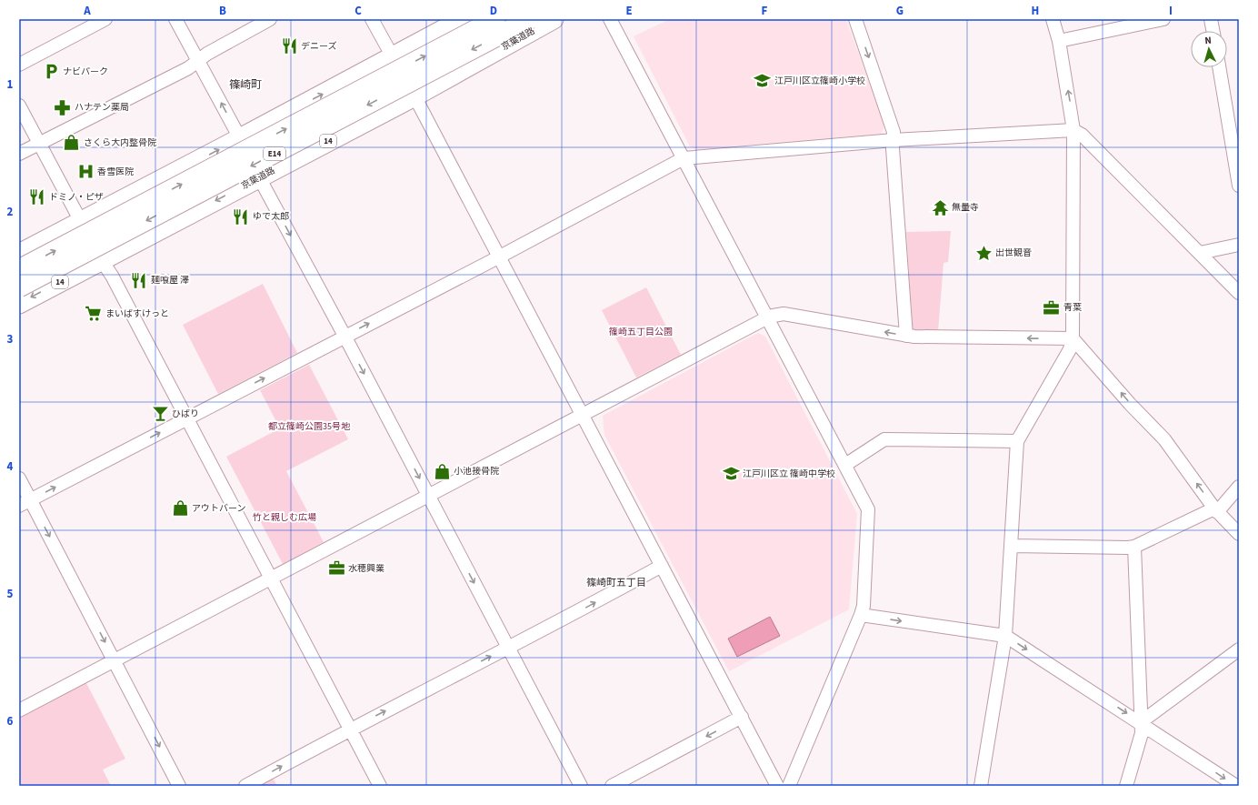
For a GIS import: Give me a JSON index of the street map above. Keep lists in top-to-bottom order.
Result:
{
  "streets": {
    "highway": ["京葉道路", "14", "E14"]
  },
  "districts": ["篠崎町", "篠崎町五丁目"],
  "parks": ["篠崎五丁目公園", "都立篠崎公園35号地", "竹と親しむ広場"],
  "places": {
    "restaurant": [
      "デニーズ",
      "ドミノ・ピザ",
      "ゆで太郎",
      "麺喰屋 澤"
    ],
    "parking": ["ナビパーク"],
    "school or university": ["江戸川区立篠崎小学校", "江戸川区立 篠崎中学校"],
    "pharmacy": ["ハナテン薬局"],
    "shop": ["さくら大内整骨院", "小池接骨院", "アウトバーン"],
    "hospital": ["香雪医院"],
    "temple": ["無量寺"],
    "place": ["出世観音"],
    "office": ["青葉", "水穂興業"],
    "supermarket": ["まいばすけっと"],
    "bar": ["ひばり"]
  },
  "north": "top",
  "grid": {
    "columns": [
      "A",
      "B",
      "C",
      "D",
      "E",
      "F",
      "G",
      "H",
      "I"
    ],
    "rows": [
      "1",
      "2",
      "3",
      "4",
      "5",
      "6"
    ]
  }
}
